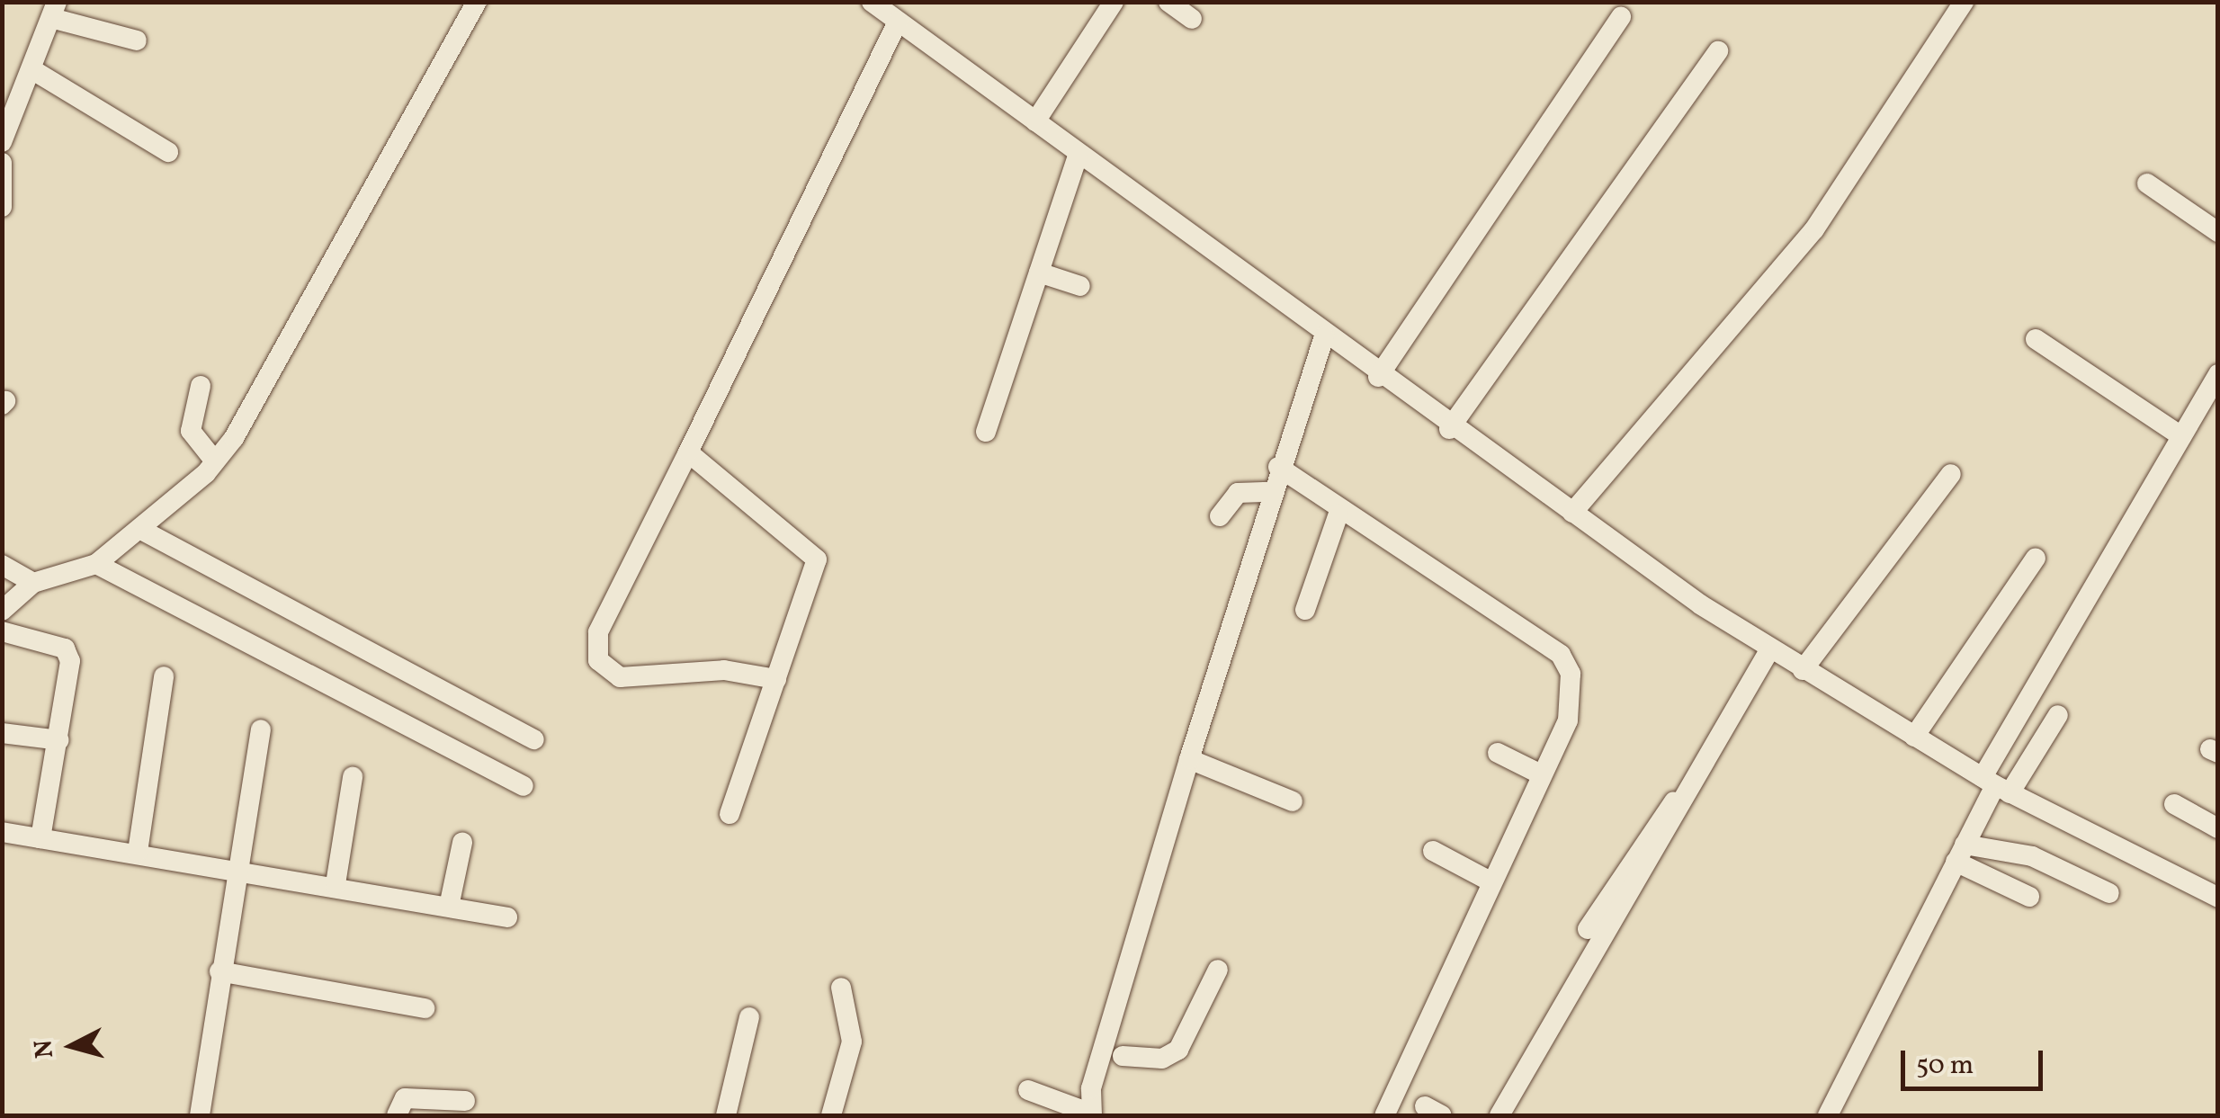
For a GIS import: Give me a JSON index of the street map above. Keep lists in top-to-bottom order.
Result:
{
  "scale_bar": "50 m",
  "north": "left"
}
